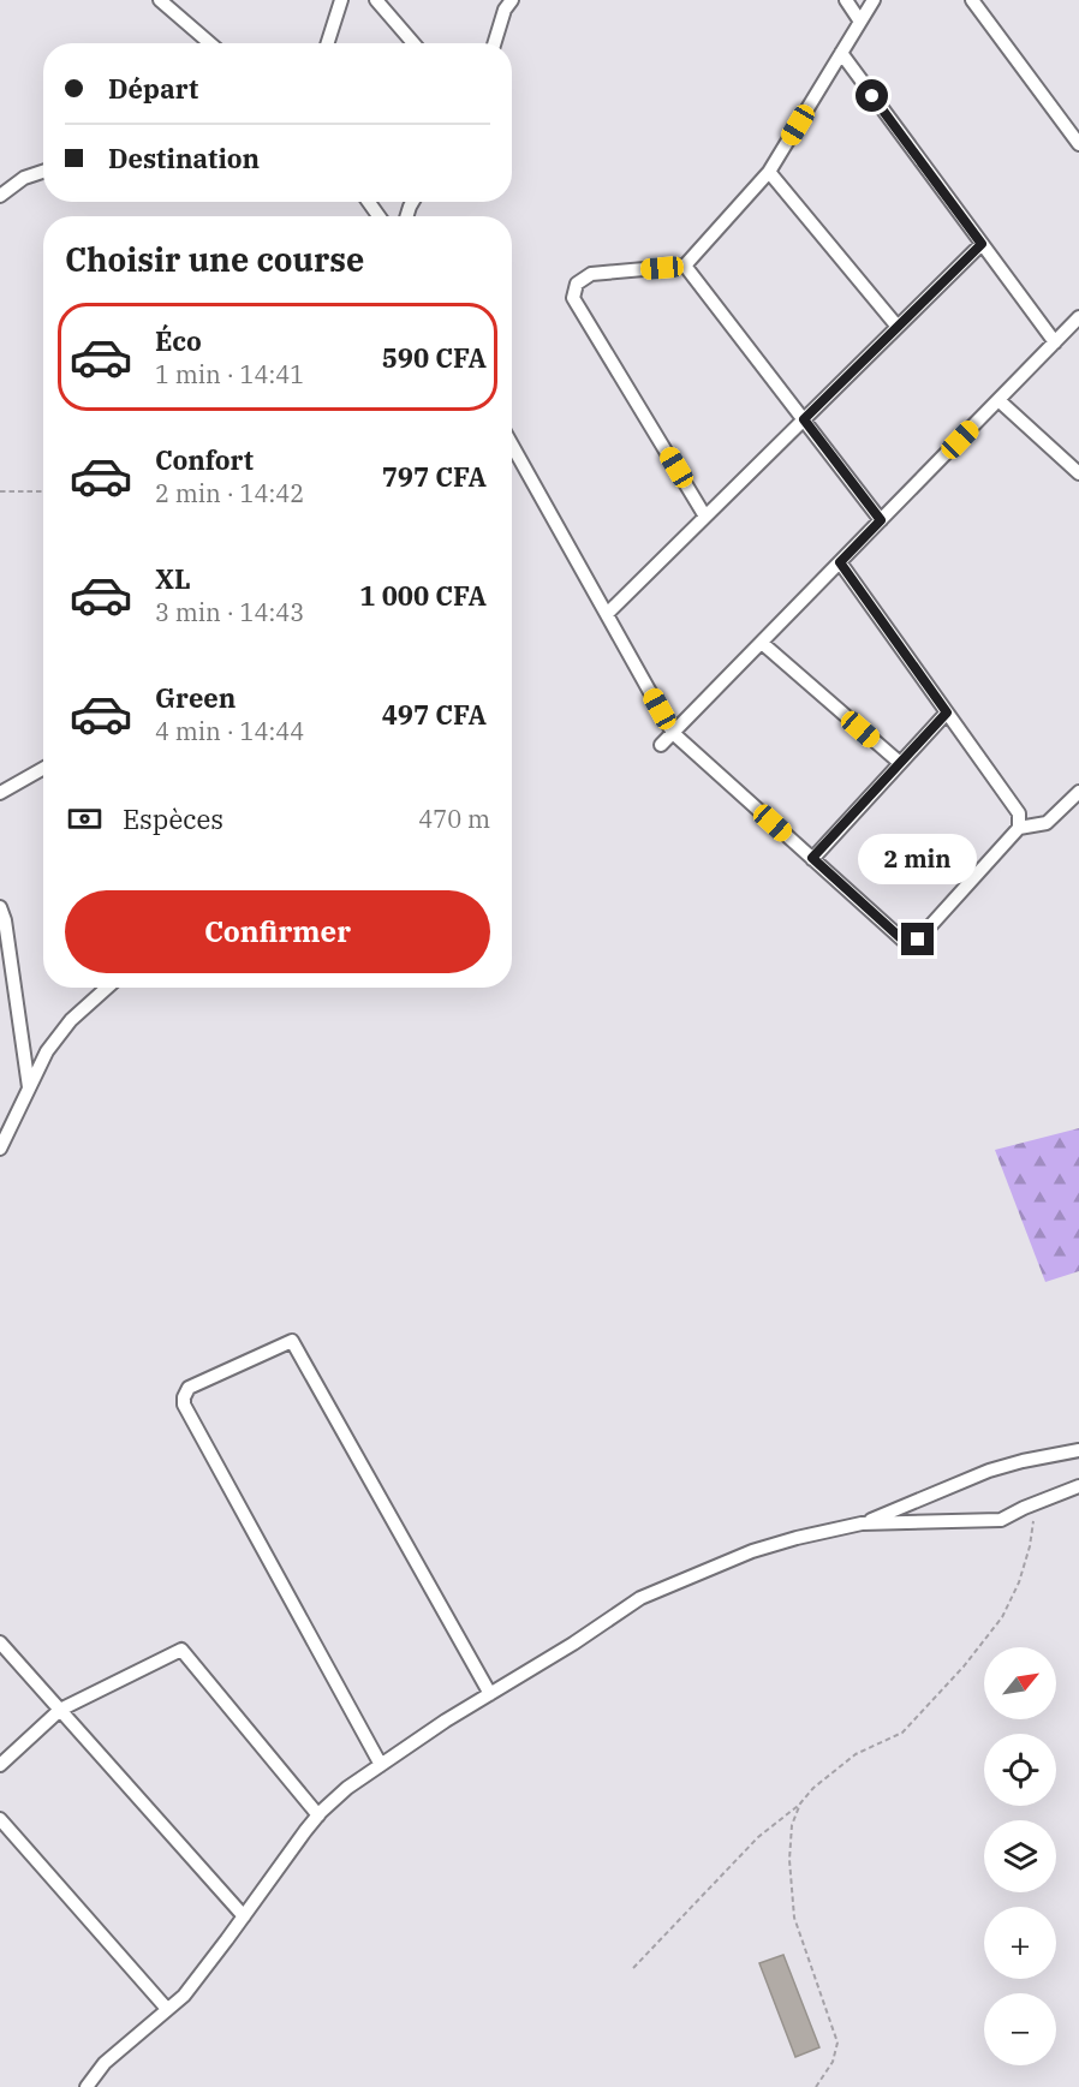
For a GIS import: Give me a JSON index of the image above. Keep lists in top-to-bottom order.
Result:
{
  "north": "top right",
  "page": {
    "banner": ["Départ", "Destination"],
    "heading": "Choisir une course",
    "list": [
      {
        "name": "Éco",
        "note": "1 min · 14:41",
        "value": "590 CFA"
      },
      {
        "name": "Confort",
        "note": "2 min · 14:42",
        "value": "797 CFA"
      },
      {
        "name": "XL",
        "note": "3 min · 14:43",
        "value": "1 000 CFA"
      },
      {
        "name": "Green",
        "note": "4 min · 14:44",
        "value": "497 CFA"
      }
    ],
    "pay": ["Espèces", "470 m"],
    "bubble": "2 min",
    "buttons": "Confirmer",
    "map_buttons": ["+", "−"]
  }
}
